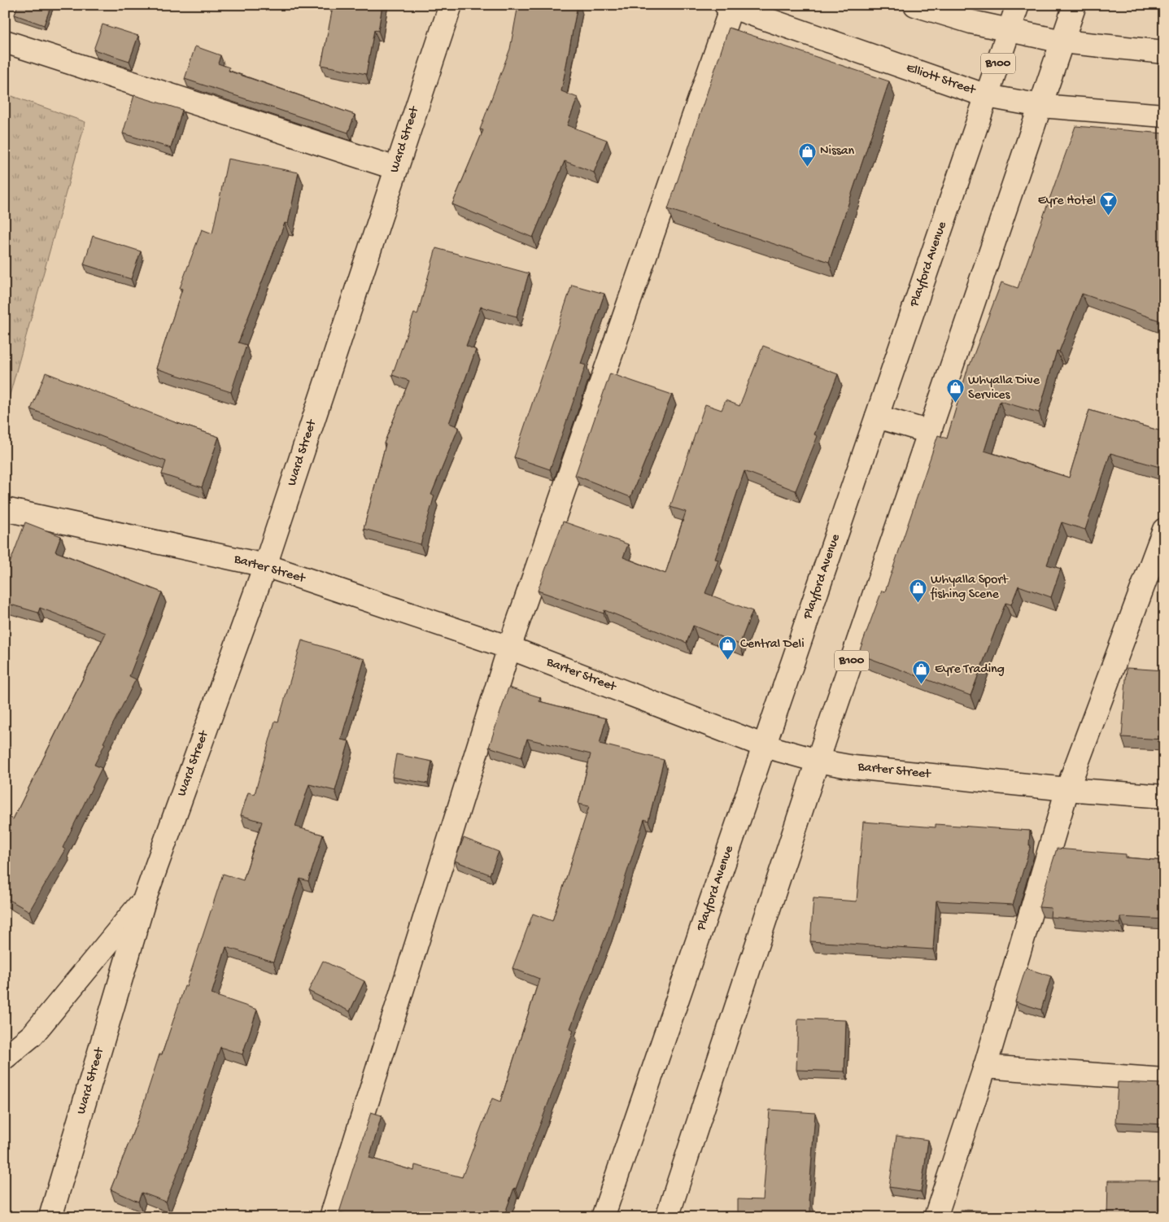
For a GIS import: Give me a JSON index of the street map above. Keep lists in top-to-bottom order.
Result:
{
  "streets": {
    "main road": [
      "B100",
      "Elliott Street",
      "Ward Street",
      "Playford Avenue",
      "Barter Street"
    ]
  },
  "crossings": [
    ["B100", "Elliott Street"],
    ["B100", "Barter Street"],
    ["Elliott Street", "Playford Avenue"],
    ["Ward Street", "Barter Street"],
    ["Playford Avenue", "Barter Street"]
  ],
  "places": {
    "shop": [
      "Nissan",
      "Whyalla Dive Services",
      "Whyalla Sport fishing Scene",
      "Central Deli",
      "Eyre Trading"
    ],
    "bar": ["Eyre Hotel"]
  }
}
